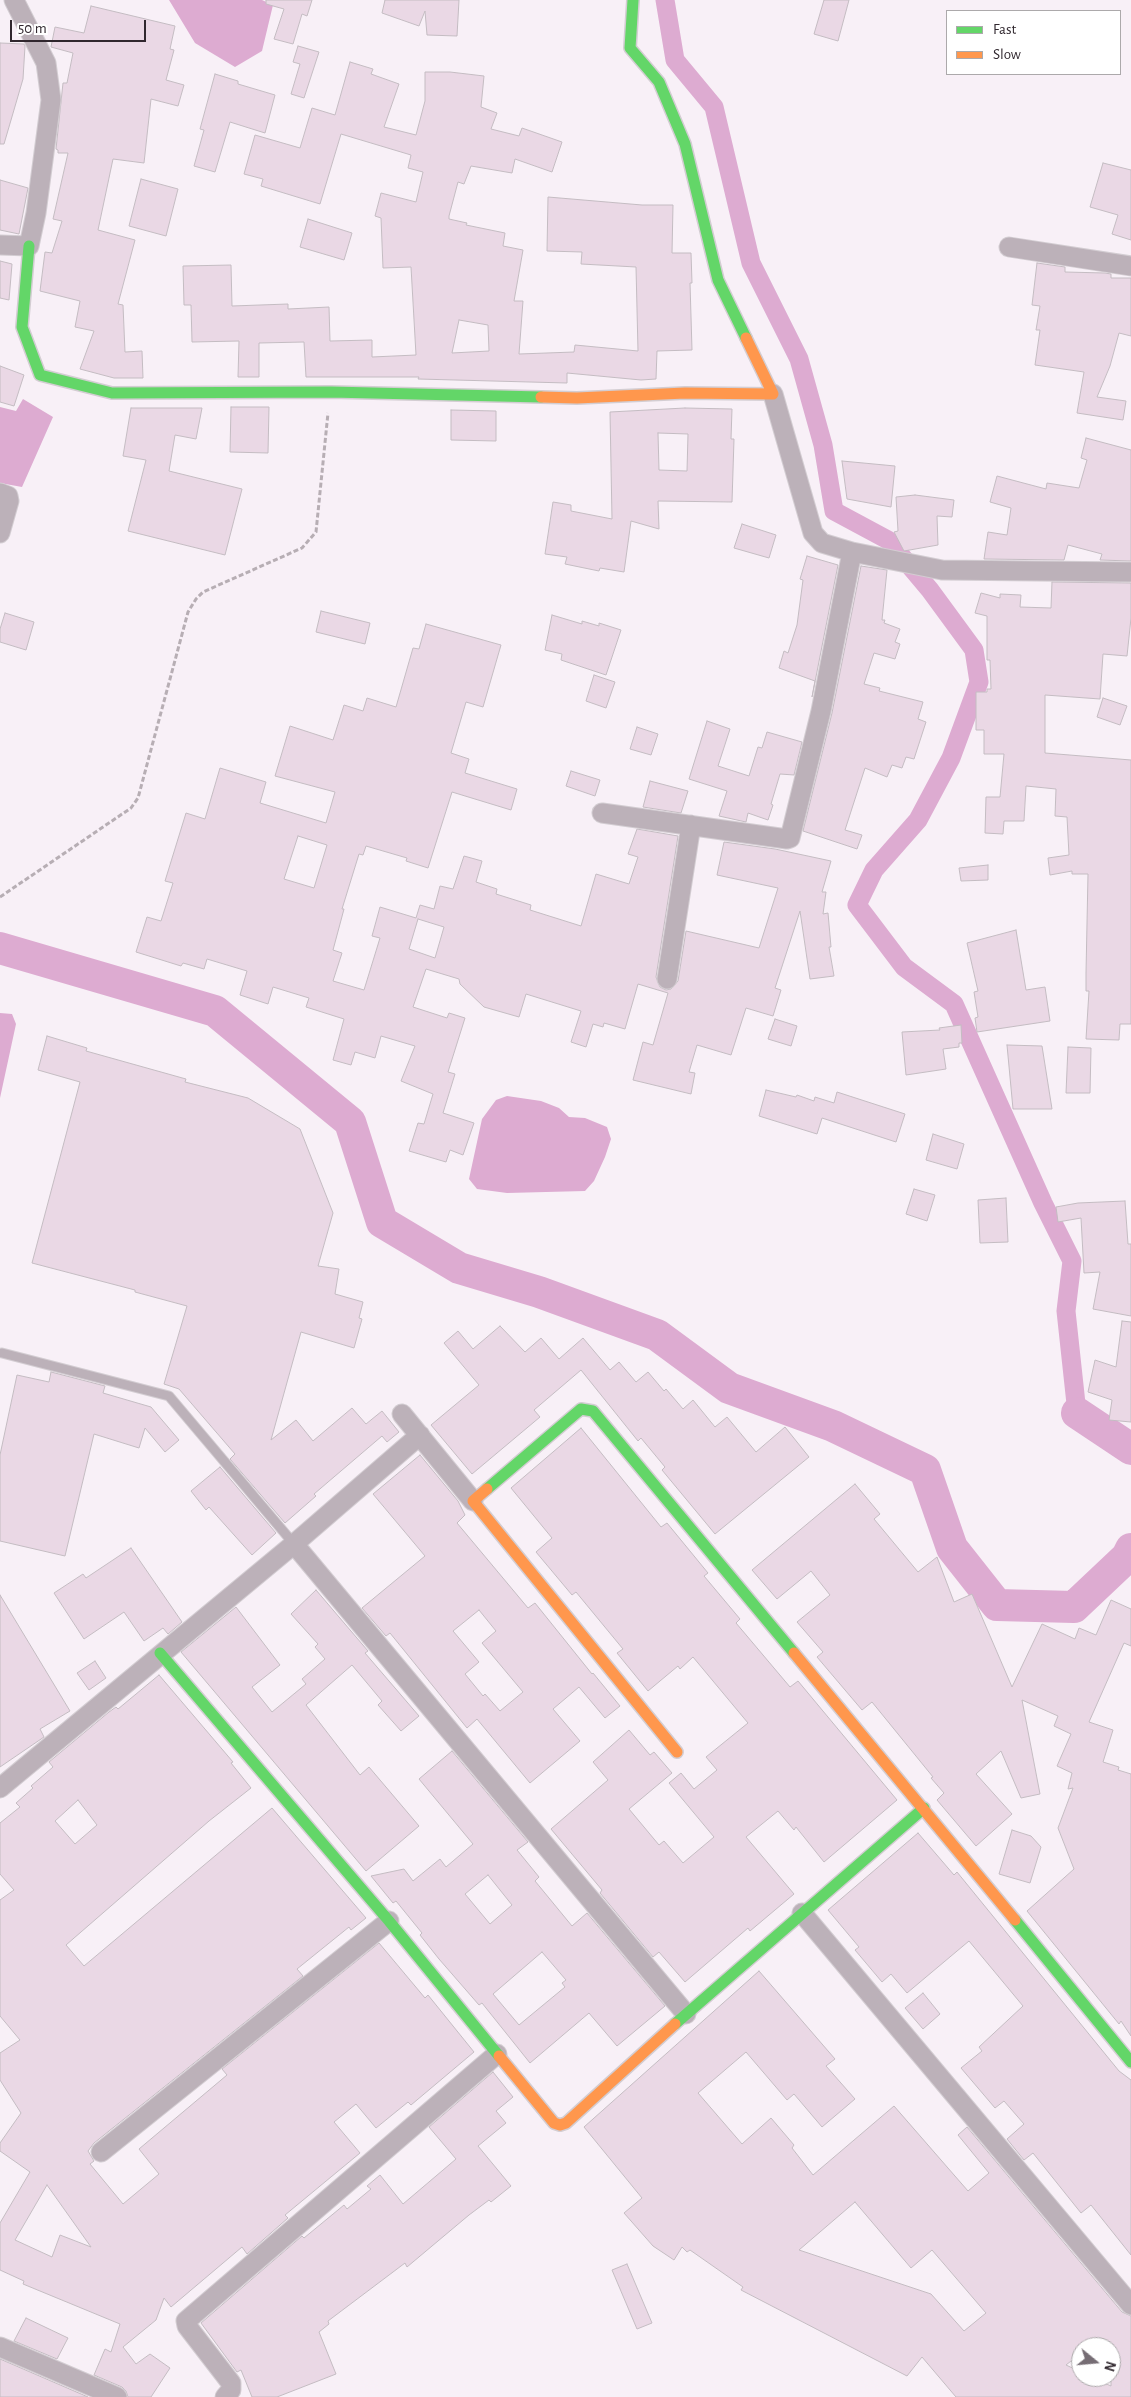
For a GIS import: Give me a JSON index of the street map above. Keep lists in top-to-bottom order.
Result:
{
  "legend": ["Fast", "Slow"],
  "scale_bar": "50 m",
  "north": "right"
}
